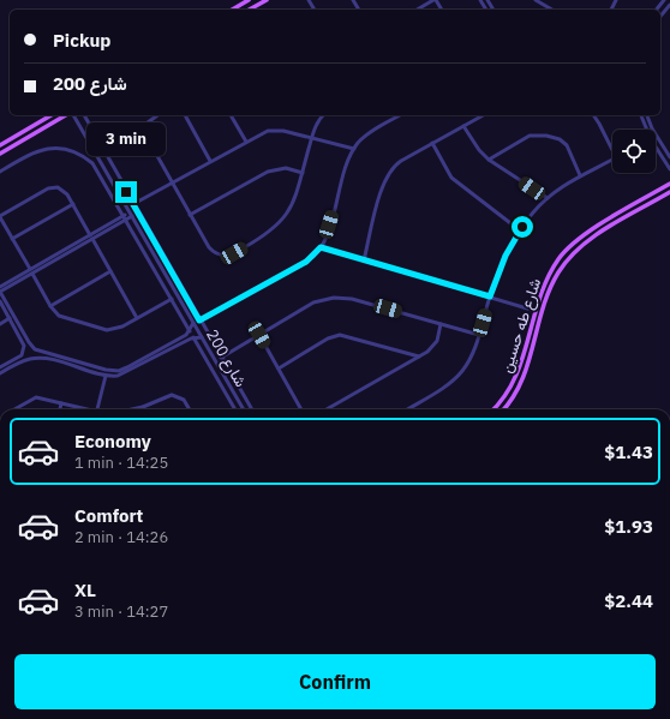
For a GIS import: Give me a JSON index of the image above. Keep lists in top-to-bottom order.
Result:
{
  "streets": {
    "main road": ["شارع طه حسين"],
    "street": ["شارع 200"]
  },
  "page": {
    "banner": ["Pickup", "شارع 200"],
    "bubble": "3 min",
    "list": [
      {
        "name": "Economy",
        "note": "1 min · 14:25",
        "value": "$1.43"
      },
      {
        "name": "Comfort",
        "note": "2 min · 14:26",
        "value": "$1.93"
      },
      {
        "name": "XL",
        "note": "3 min · 14:27",
        "value": "$2.44"
      }
    ],
    "buttons": "Confirm"
  }
}
